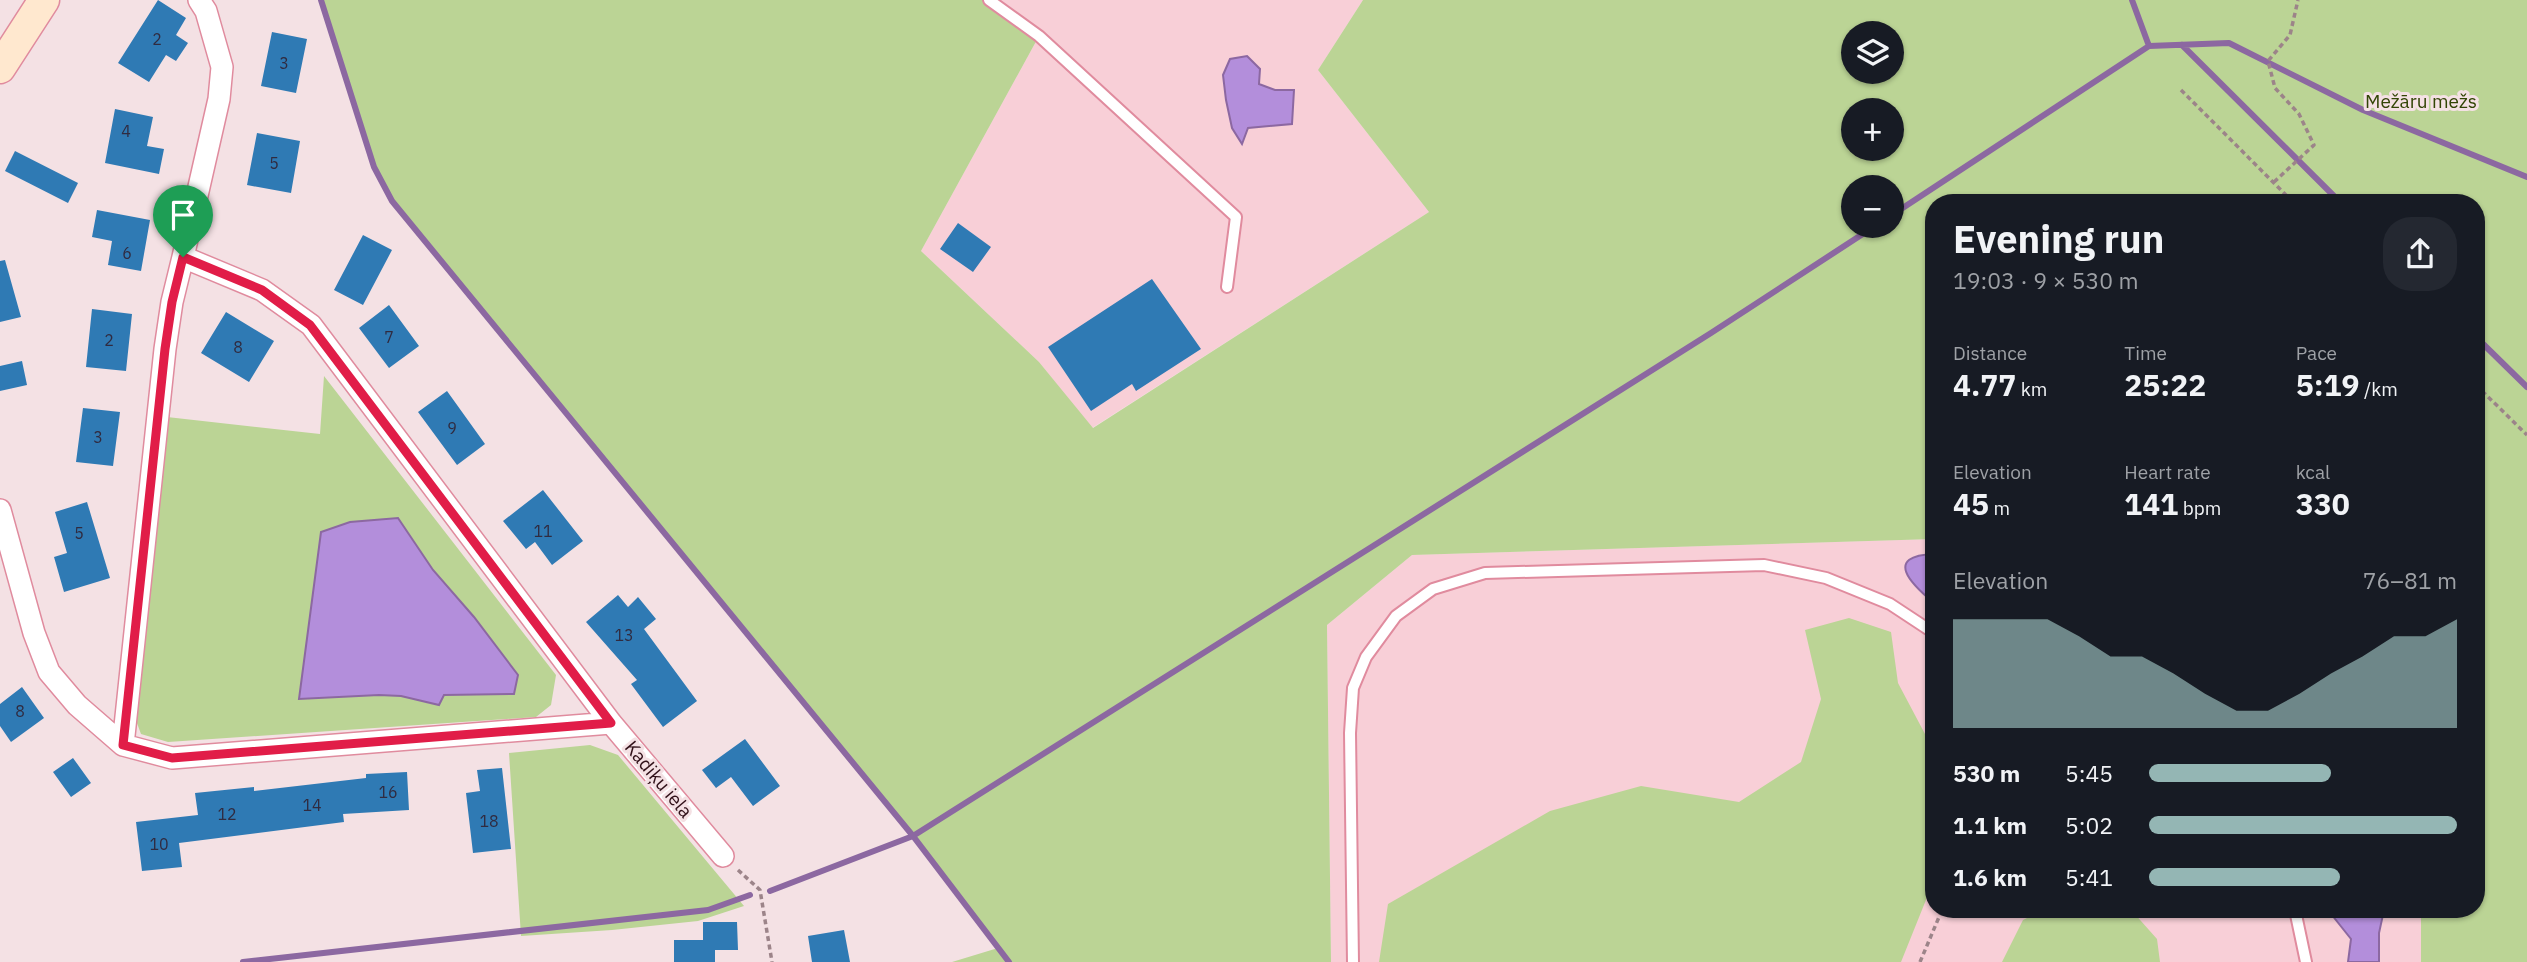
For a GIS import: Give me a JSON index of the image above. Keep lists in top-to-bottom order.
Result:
{
  "streets": {
    "street": ["Kadiķu iela"]
  },
  "parks": ["Mežāru mežs"],
  "house_numbers": [
    "2",
    "3",
    "4",
    "5",
    "6",
    "7",
    "2",
    "8",
    "9",
    "3",
    "11",
    "5",
    "13",
    "8",
    "16",
    "14",
    "12",
    "18",
    "10"
  ],
  "page": {
    "map_buttons": ["+", "−"],
    "heading": ["Evening run", "19:03 · 9 × 530 m"],
    "stats": [
      ["Distance", "4.77 km"],
      ["Time", "25:22"],
      ["Pace", "5:19 /km"],
      ["Elevation", "45 m"],
      ["Heart rate", "141 bpm"],
      ["kcal", "330"]
    ],
    "chart": ["Elevation", "76–81 m"],
    "list": [
      {
        "name": "530 m",
        "note": "5:45"
      },
      {
        "name": "1.1 km",
        "note": "5:02"
      },
      {
        "name": "1.6 km",
        "note": "5:41"
      }
    ]
  }
}
